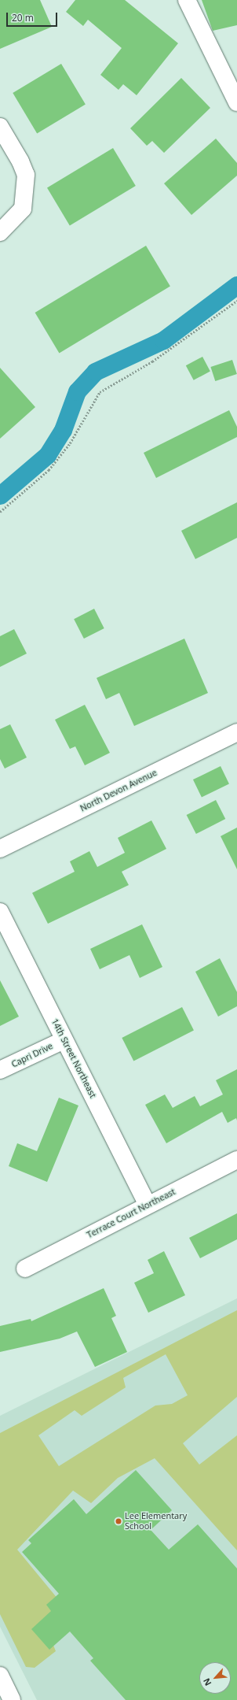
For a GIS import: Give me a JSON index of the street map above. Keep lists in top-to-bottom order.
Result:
{
  "streets": {
    "street": [
      "North Devon Avenue",
      "Capri Drive",
      "14th Street Northeast",
      "Terrace Court Northeast"
    ]
  },
  "crossings": [
    ["Capri Drive", "14th Street Northeast"],
    ["14th Street Northeast", "Terrace Court Northeast"]
  ],
  "places": ["Lee Elementary School"],
  "scale_bar": "20 m",
  "north": "bottom left"
}
